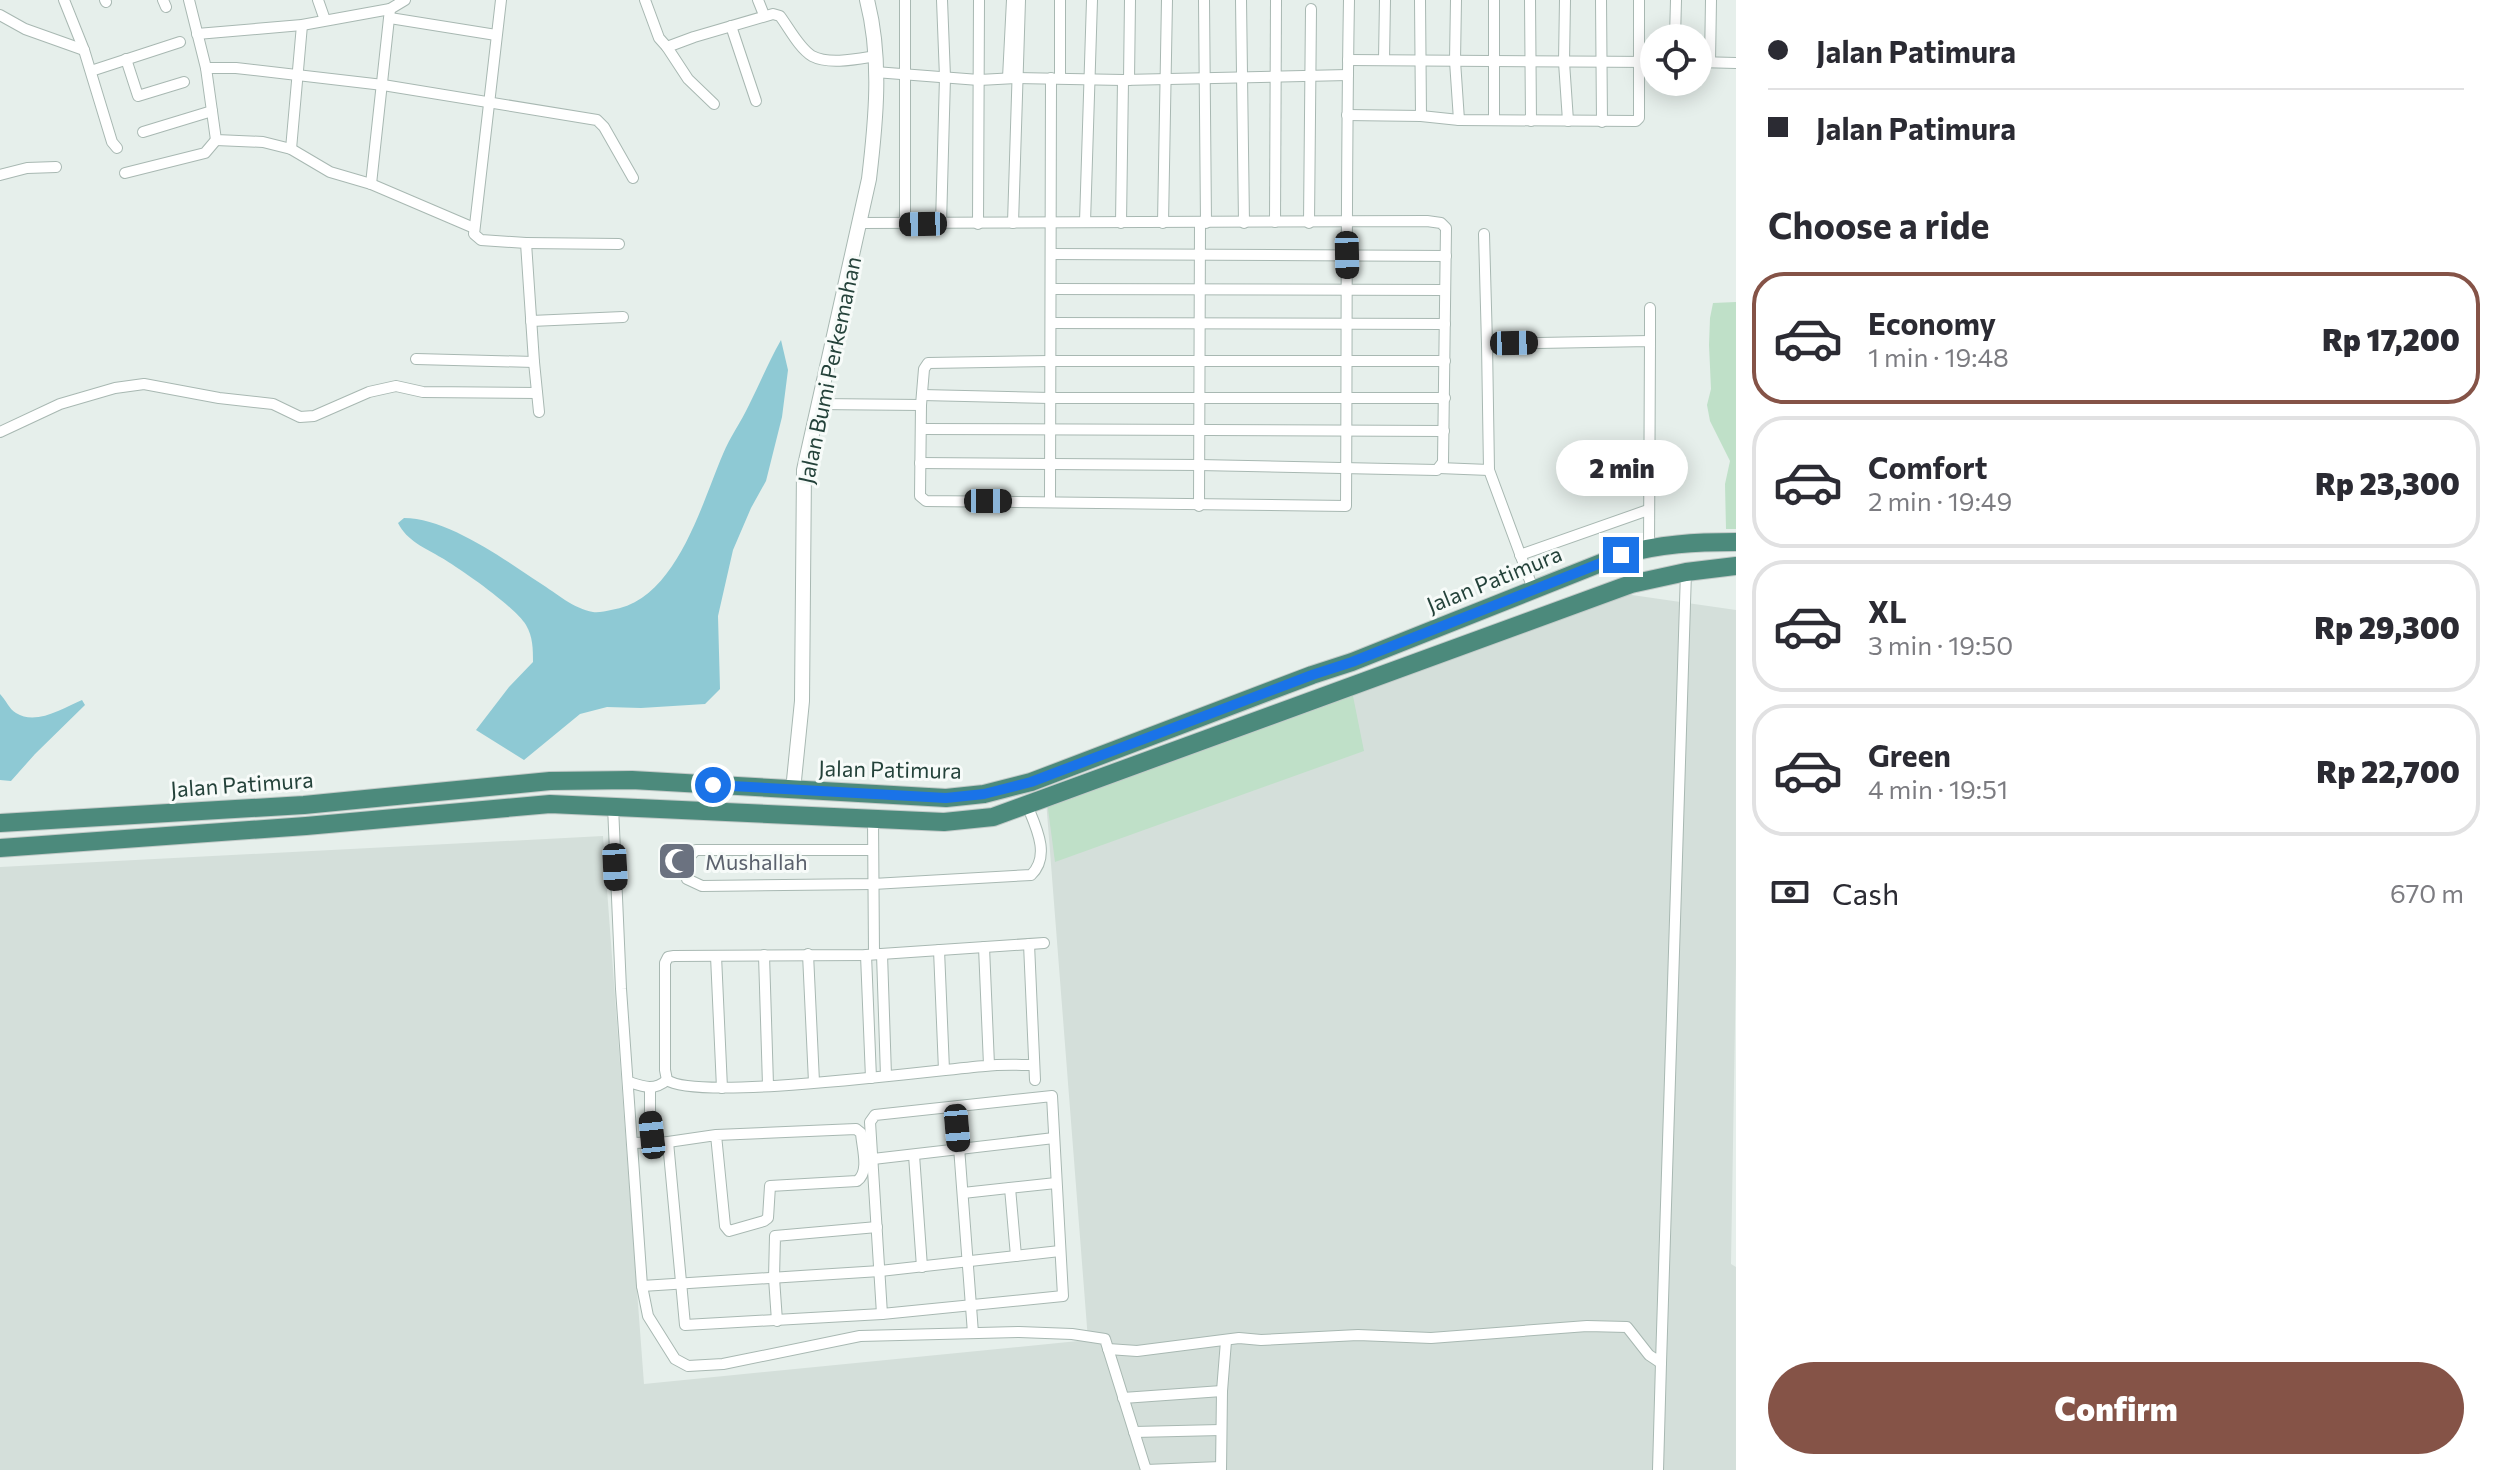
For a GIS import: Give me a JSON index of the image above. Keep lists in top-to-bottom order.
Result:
{
  "streets": {
    "highway": ["Jalan Patimura"],
    "street": ["Jalan Bumi Perkemahan"]
  },
  "crossings": [
    ["Jalan Bumi Perkemahan", "Jalan Patimura"]
  ],
  "places": {
    "mosque": ["Mushallah"]
  },
  "page": {
    "banner": ["Jalan Patimura", "Jalan Patimura"],
    "heading": "Choose a ride",
    "list": [
      {
        "name": "Economy",
        "note": "1 min · 19:48",
        "value": "Rp 17,200"
      },
      {
        "name": "Comfort",
        "note": "2 min · 19:49",
        "value": "Rp 23,300"
      },
      {
        "name": "XL",
        "note": "3 min · 19:50",
        "value": "Rp 29,300"
      },
      {
        "name": "Green",
        "note": "4 min · 19:51",
        "value": "Rp 22,700"
      }
    ],
    "bubble": "2 min",
    "pay": ["Cash", "670 m"],
    "buttons": "Confirm"
  }
}
